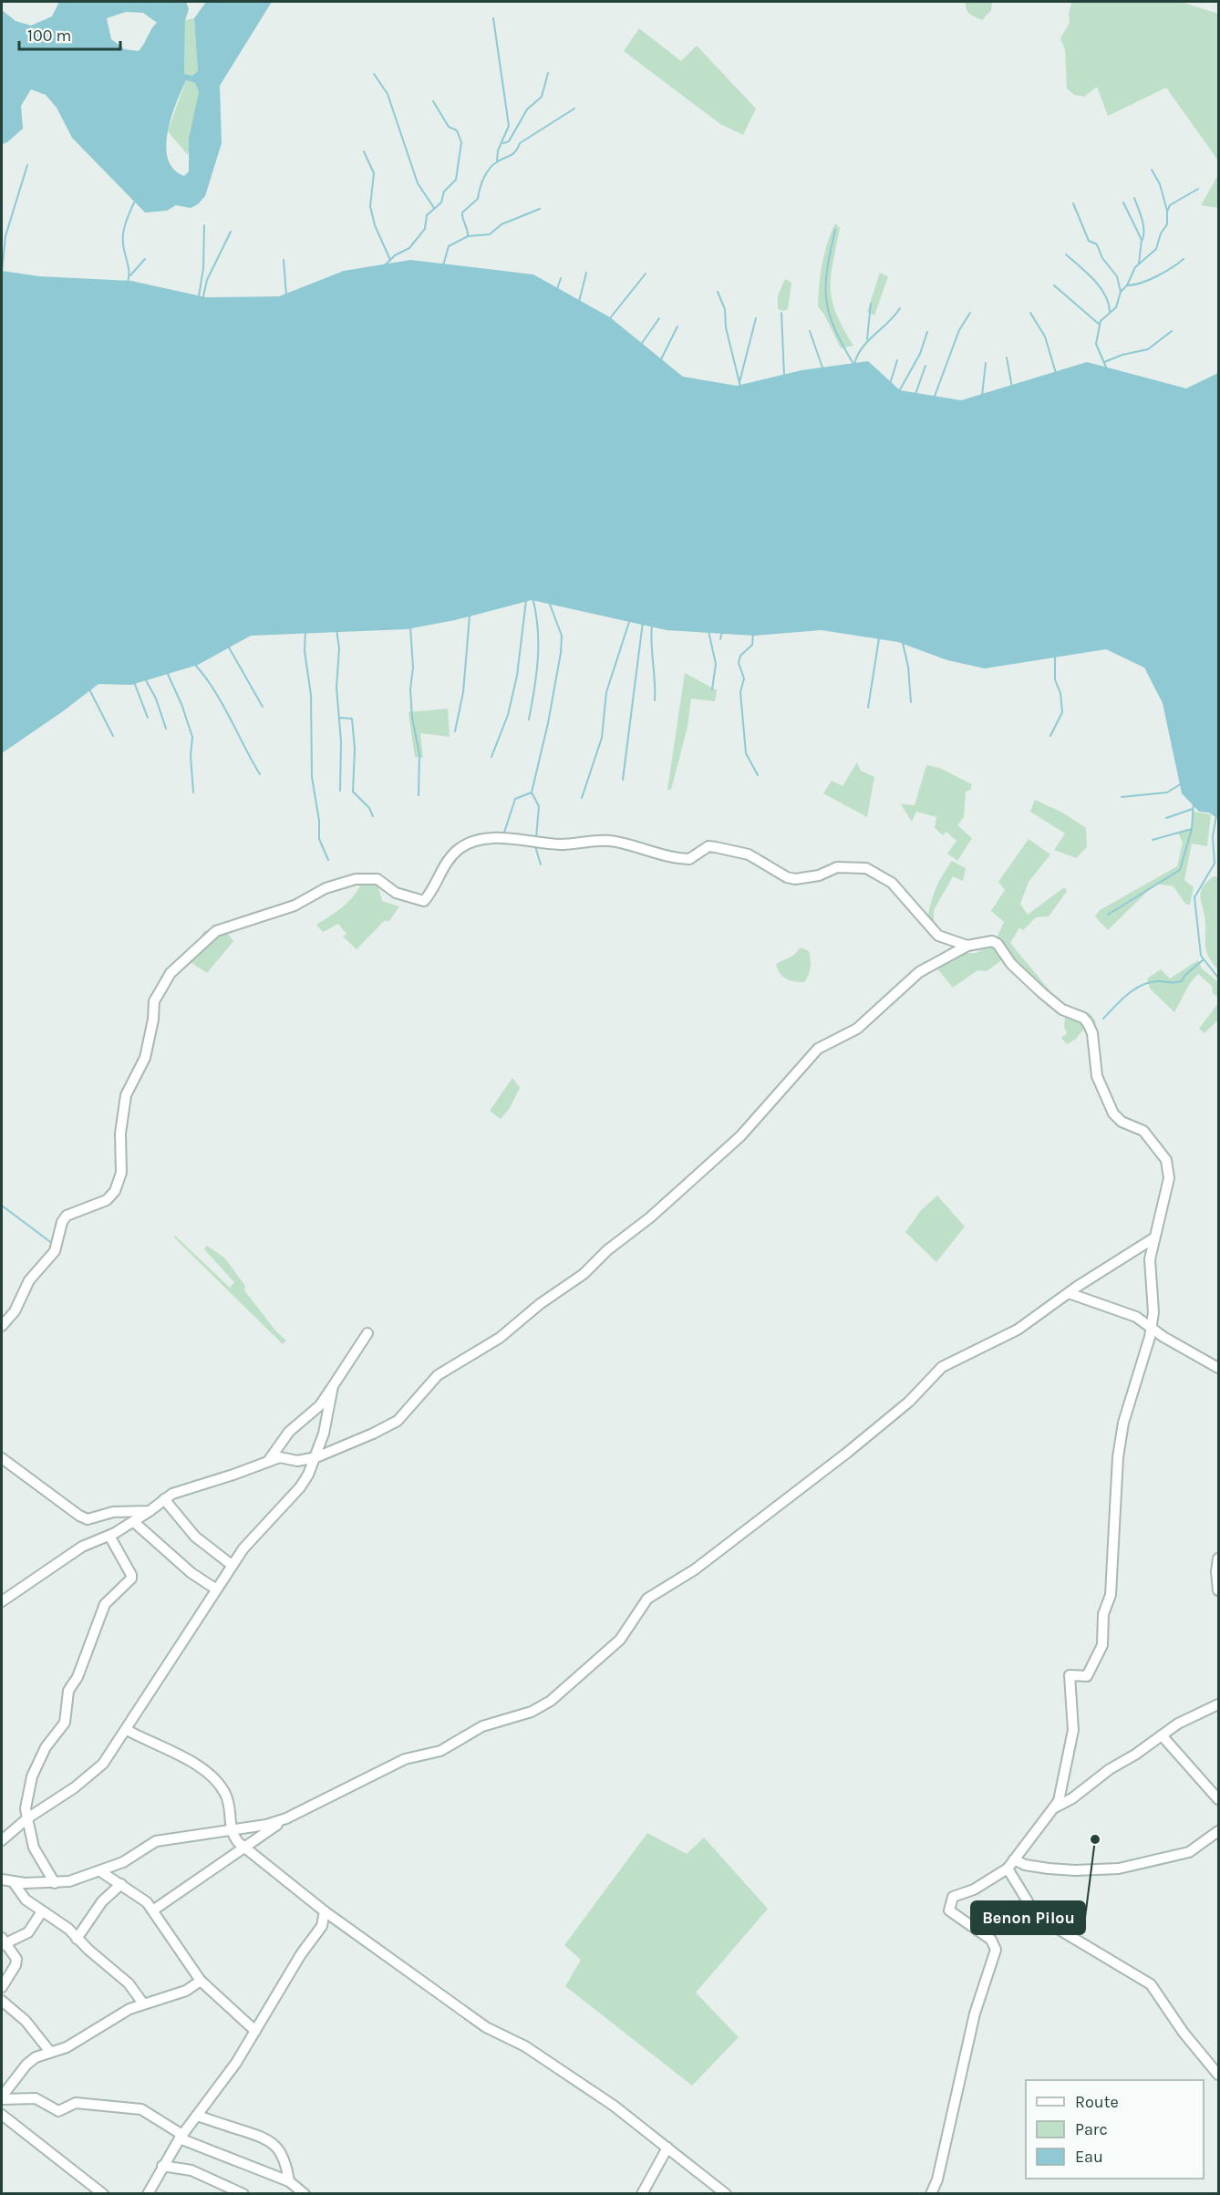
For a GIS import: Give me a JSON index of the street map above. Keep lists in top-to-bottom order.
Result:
{
  "places": ["Benon Pilou"],
  "legend": ["Route", "Parc", "Eau"],
  "scale_bar": "100 m"
}
